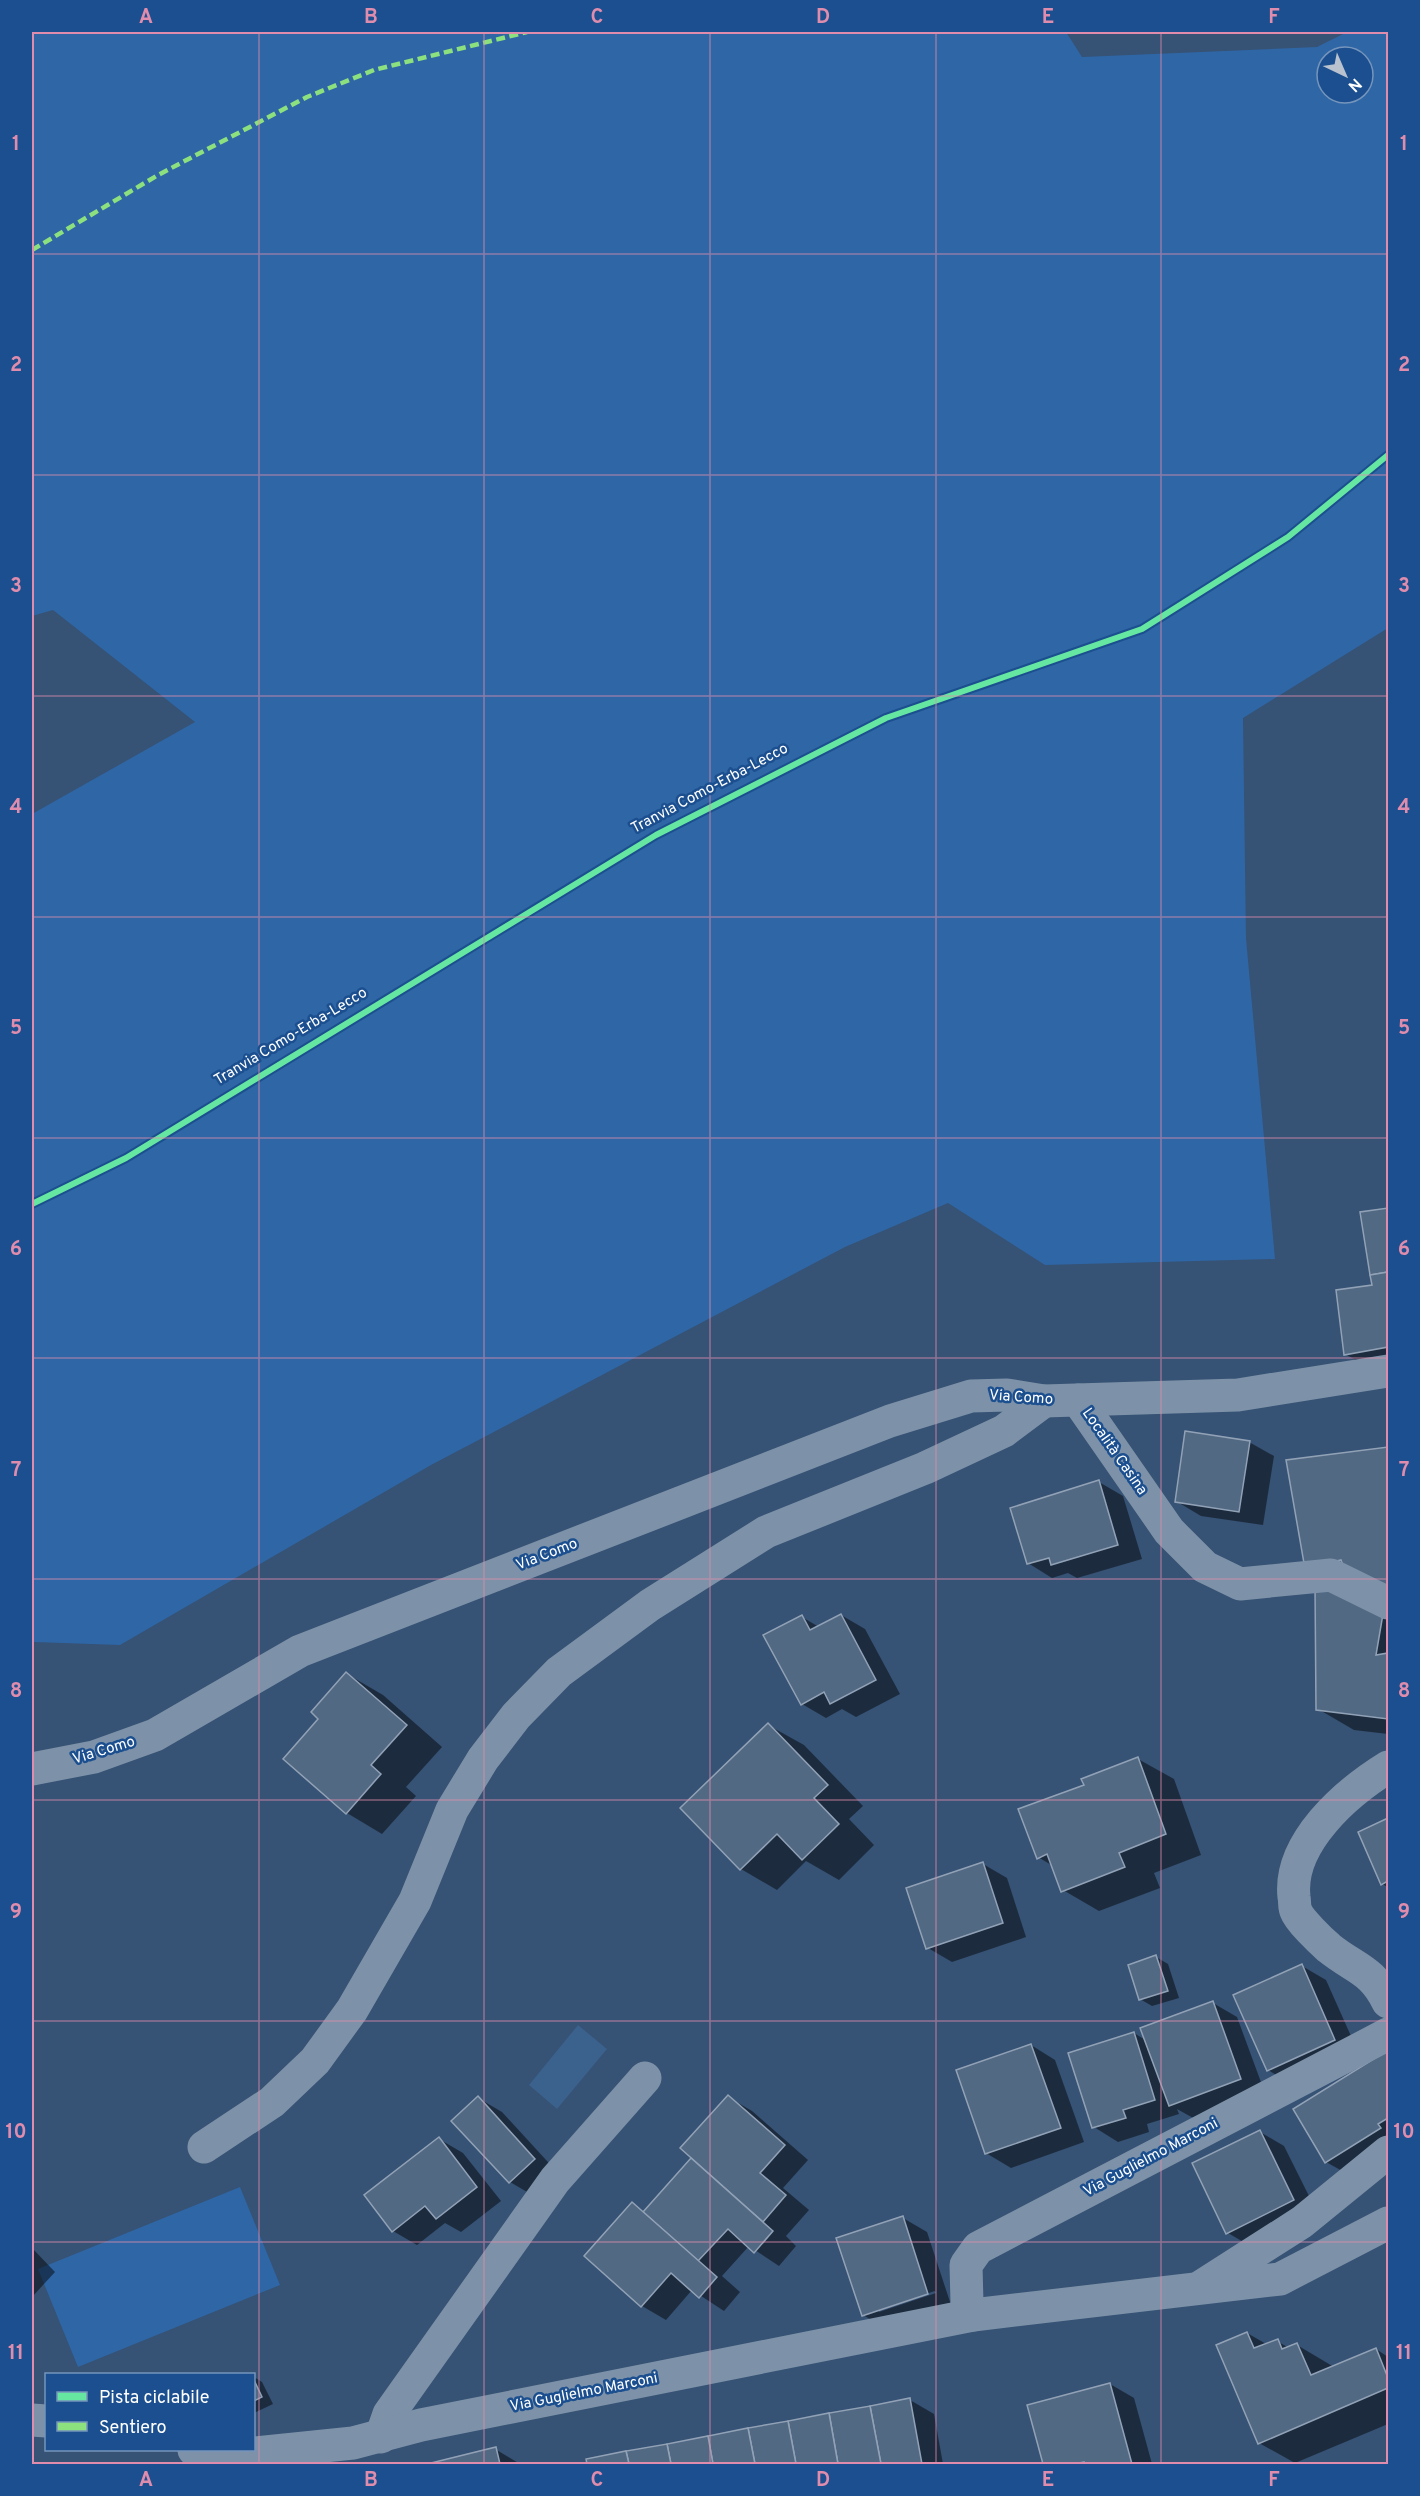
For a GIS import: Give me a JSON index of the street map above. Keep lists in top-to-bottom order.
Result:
{
  "streets": {
    "street": ["Via Como", "Località Casina", "Via Guglielmo Marconi"],
    "cycle path": ["Tranvia Como-Erba-Lecco"]
  },
  "crossings": [
    ["Via Como", "Località Casina"]
  ],
  "legend": ["Pista ciclabile", "Sentiero"],
  "north": "bottom right",
  "grid": {
    "columns": [
      "A",
      "B",
      "C",
      "D",
      "E",
      "F"
    ],
    "rows": [
      "1",
      "2",
      "3",
      "4",
      "5",
      "6",
      "7",
      "8",
      "9",
      "10",
      "11"
    ]
  }
}
